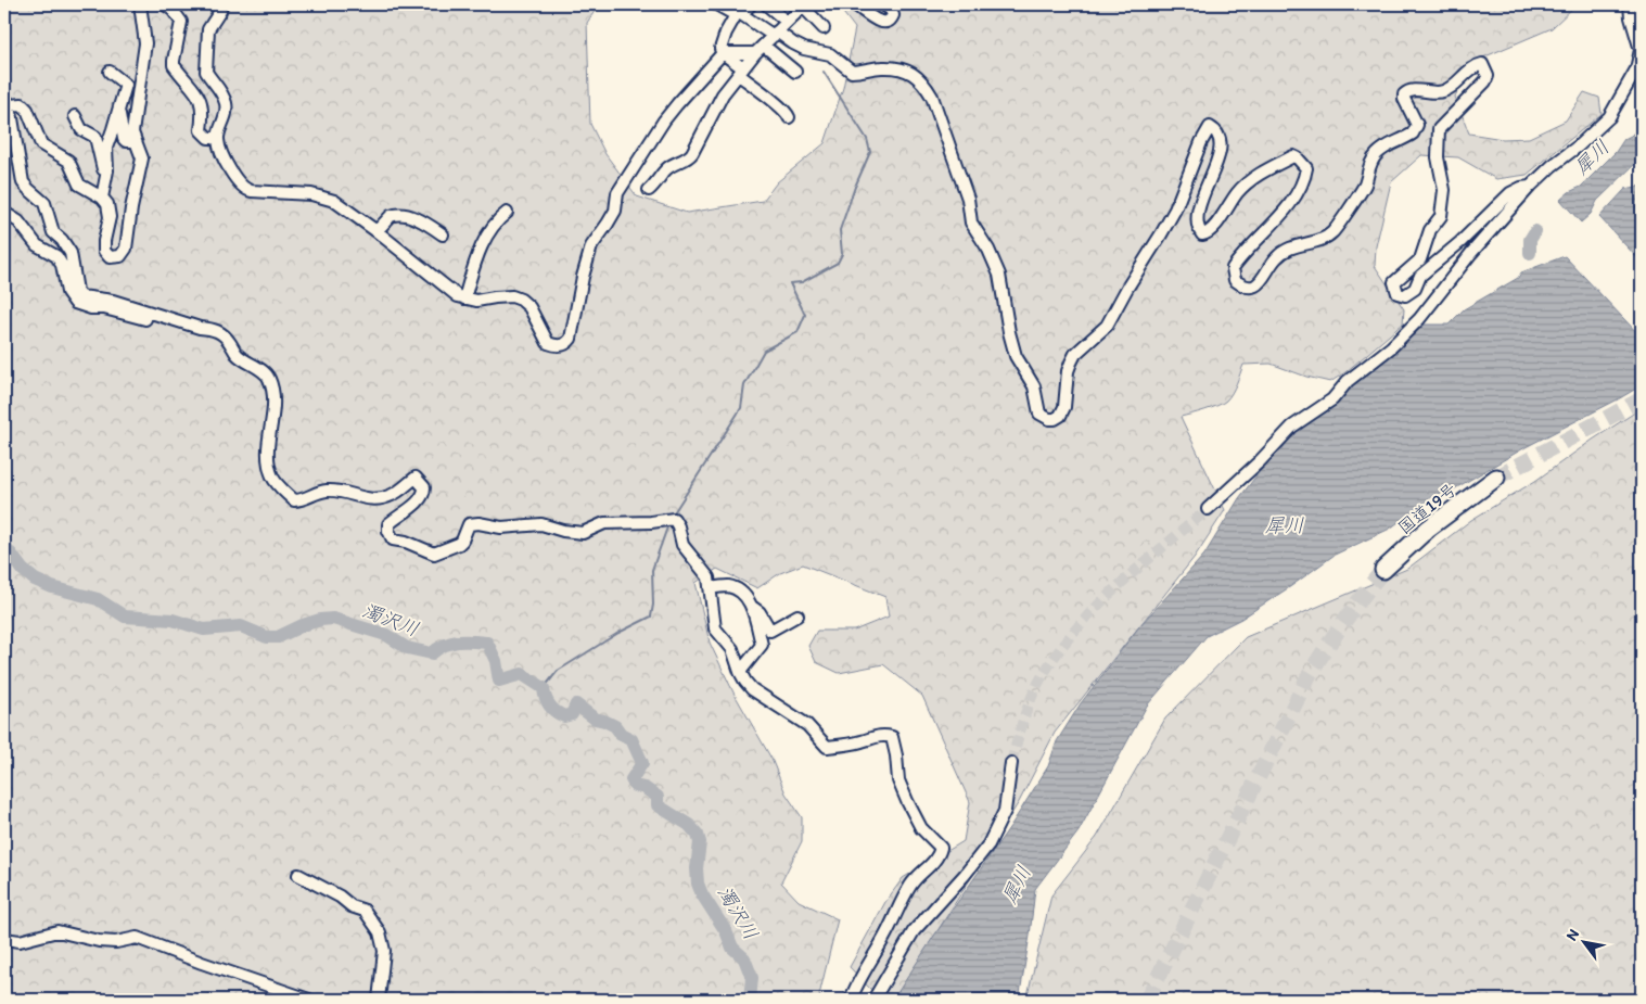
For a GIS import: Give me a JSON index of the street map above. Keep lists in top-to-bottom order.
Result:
{
  "streets": {
    "highway": ["国道19号"]
  },
  "water": ["犀川", "濁沢川"],
  "north": "top left"
}
